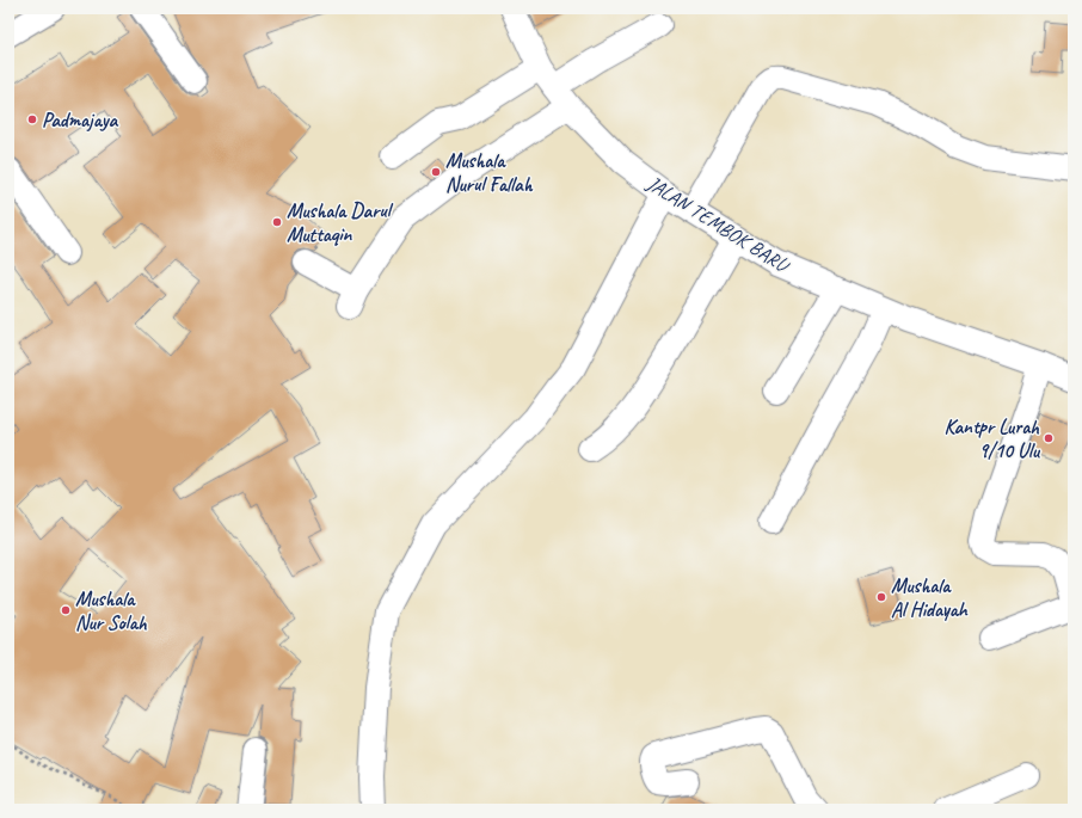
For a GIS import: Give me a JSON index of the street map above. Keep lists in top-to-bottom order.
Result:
{
  "streets": {
    "street": ["JALAN TEMBOK BARU"]
  },
  "places": [
    "Padmajaya",
    "Mushala Nurul Fallah",
    "Mushala Darul Muttaqin",
    "Kantpr Lurah 9/10 Ulu",
    "Mushala Al Hidayah",
    "Mushala Nur Solah"
  ]
}
